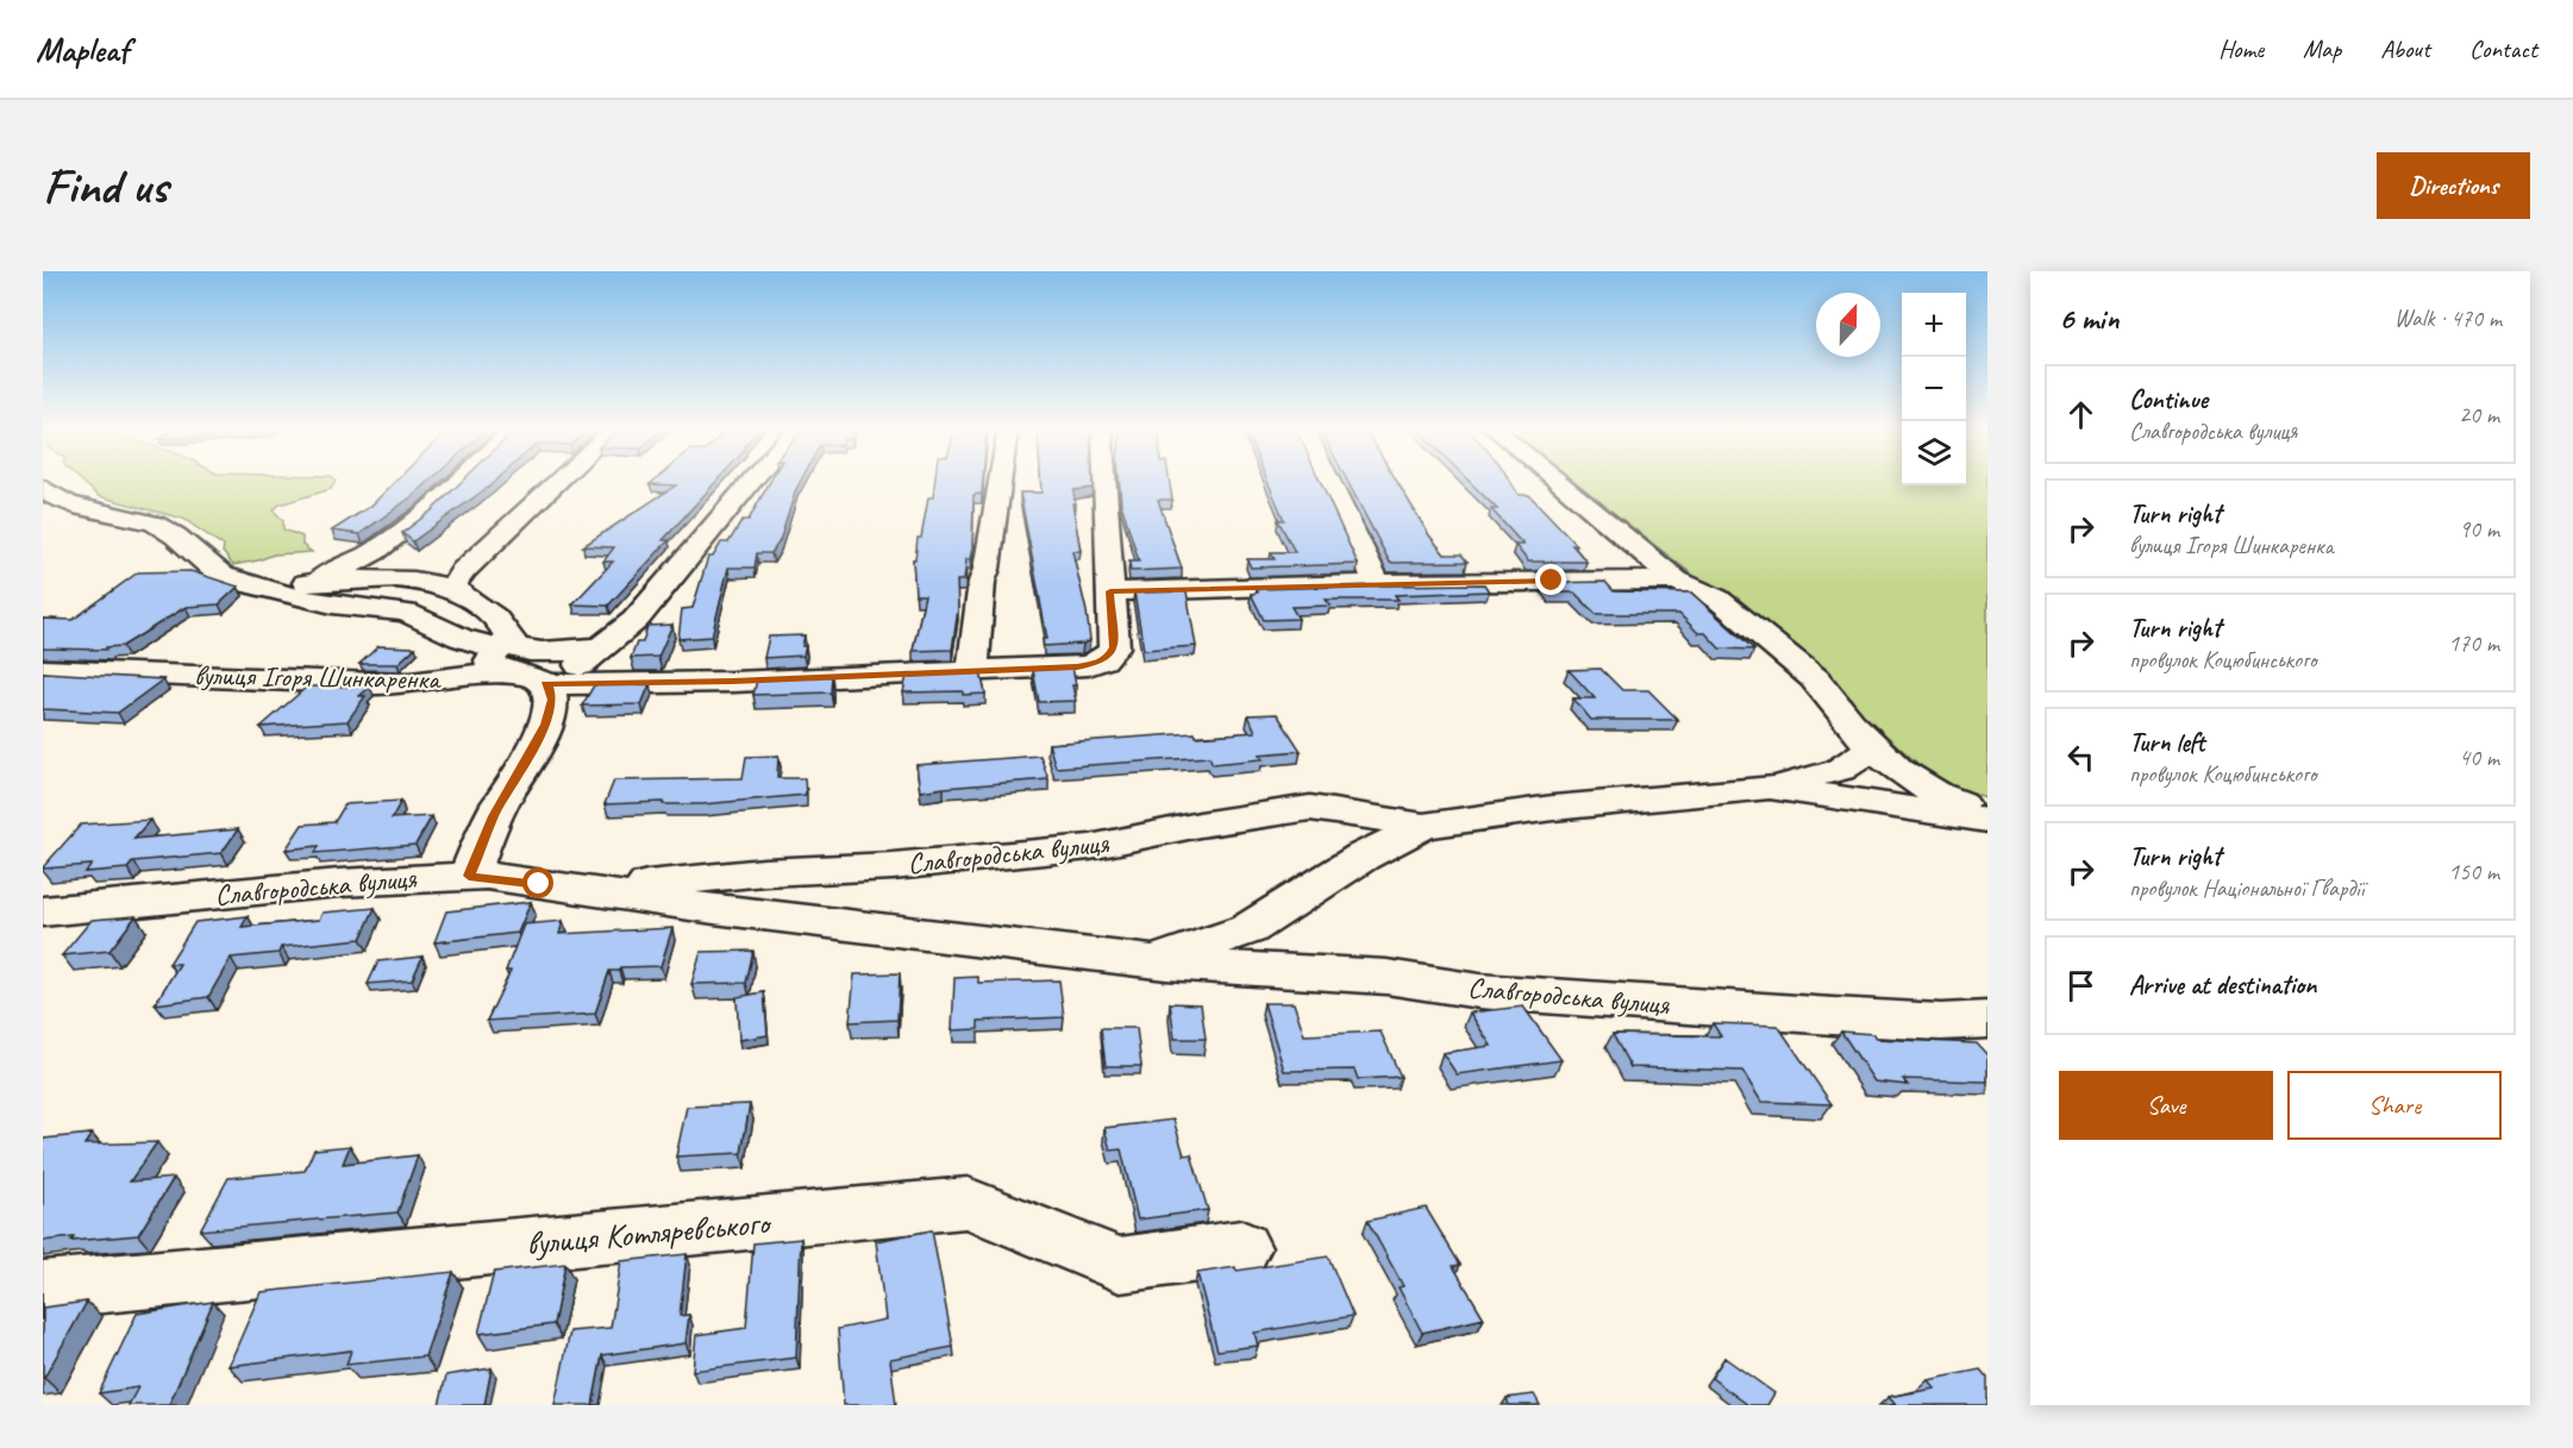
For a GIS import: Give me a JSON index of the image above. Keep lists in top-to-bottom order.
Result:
{
  "streets": {
    "street": ["вулиця Ігоря Шинкаренка", "Славгородська вулиця", "вулиця Котляревського"]
  },
  "north": "top",
  "page": {
    "header": "Mapleaf",
    "nav": [
      "Home",
      "Map",
      "About",
      "Contact"
    ],
    "buttons": [
      "Directions",
      ["Save", "Share"]
    ],
    "title": "Find us",
    "heading": ["6 min", "Walk · 470 m"],
    "map_buttons": ["+", "−"],
    "list": [
      ["Continue", "Славгородська вулиця", "20 m"],
      ["Turn right", "вулиця Ігоря Шинкаренка", "90 m"],
      ["Turn right", "провулок Коцюбинського", "170 m"],
      ["Turn left", "провулок Коцюбинського", "40 m"],
      ["Turn right", "провулок Національної Гвардії", "150 m"],
      "Arrive at destination"
    ]
  }
}
